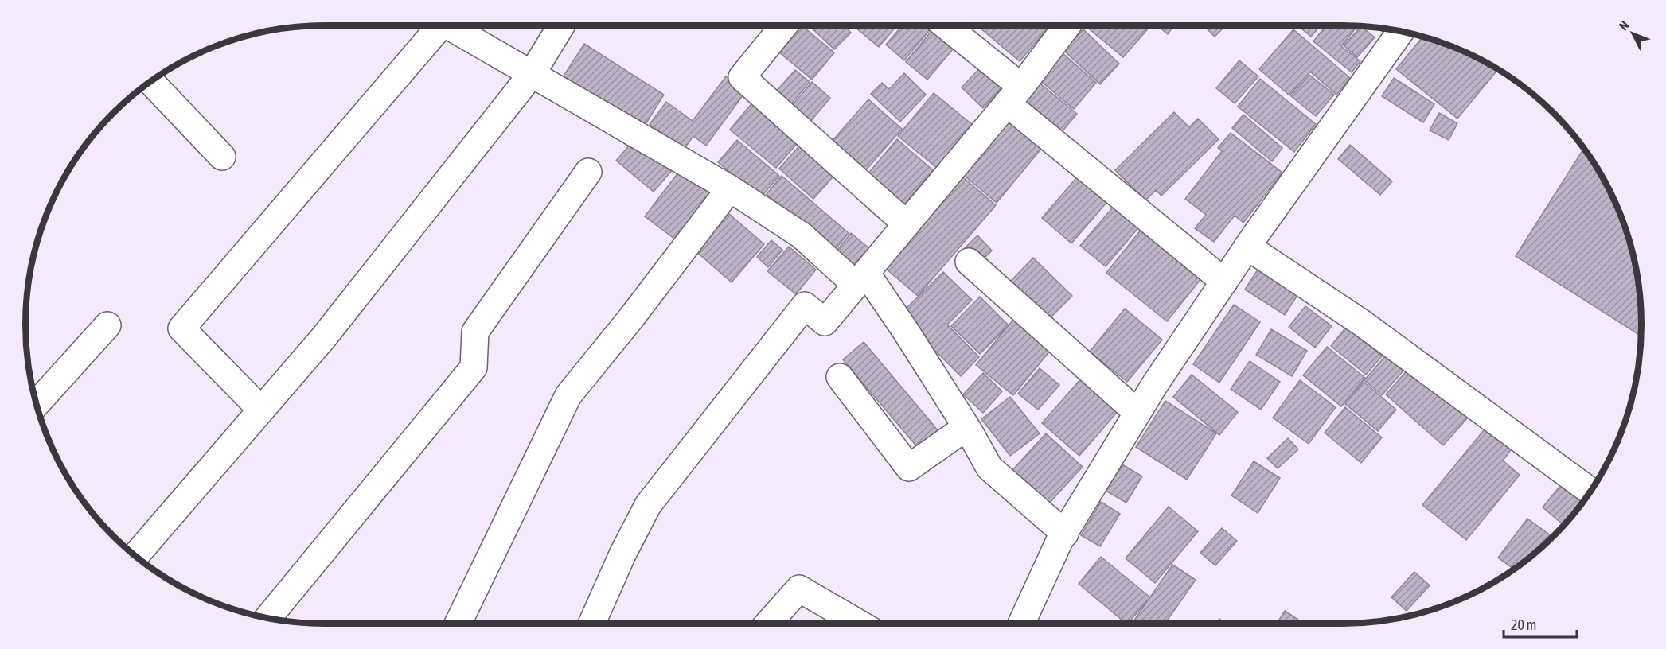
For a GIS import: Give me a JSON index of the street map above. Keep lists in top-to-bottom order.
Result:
{
  "scale_bar": "20 m",
  "north": "top left"
}
